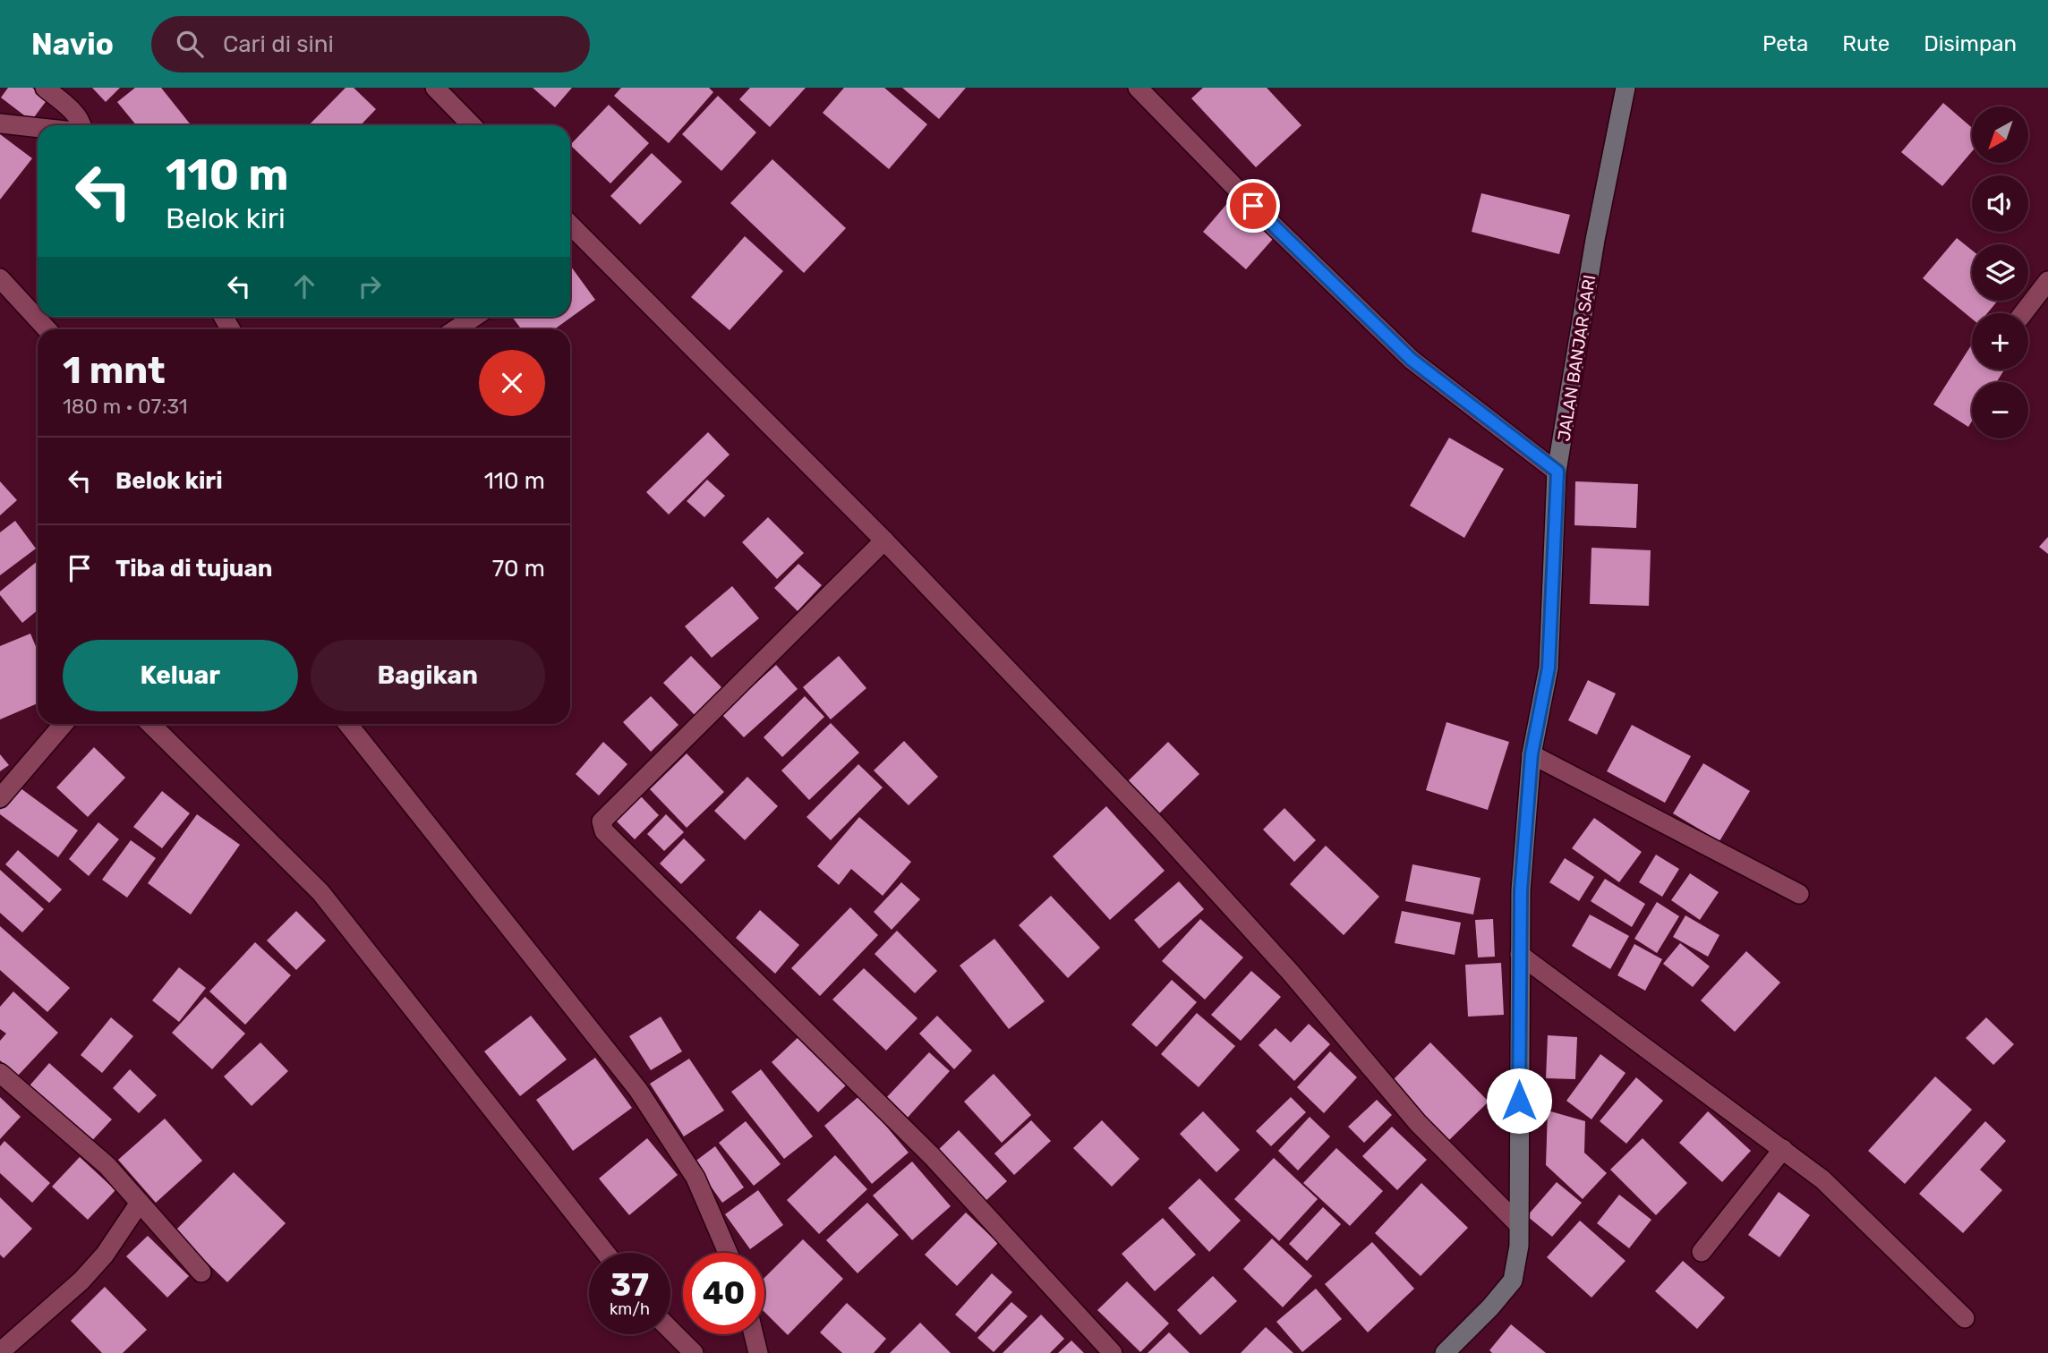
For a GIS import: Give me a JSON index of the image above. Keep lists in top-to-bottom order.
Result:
{
  "streets": {
    "street": ["JALAN BANJAR SARI"]
  },
  "north": "bottom left",
  "page": {
    "header": "Navio",
    "search": "Cari di sini",
    "nav": ["Peta", "Rute", "Disimpan"],
    "map_buttons": ["+", "−"],
    "turn": ["110 m", "Belok kiri"],
    "heading": ["1 mnt", "180 m · 07:31"],
    "list": [
      {
        "name": "Belok kiri",
        "value": "110 m"
      },
      {
        "name": "Tiba di tujuan",
        "value": "70 m"
      }
    ],
    "buttons": ["Keluar", "Bagikan"],
    "speed": "37 km/h",
    "limit": "40"
  }
}
